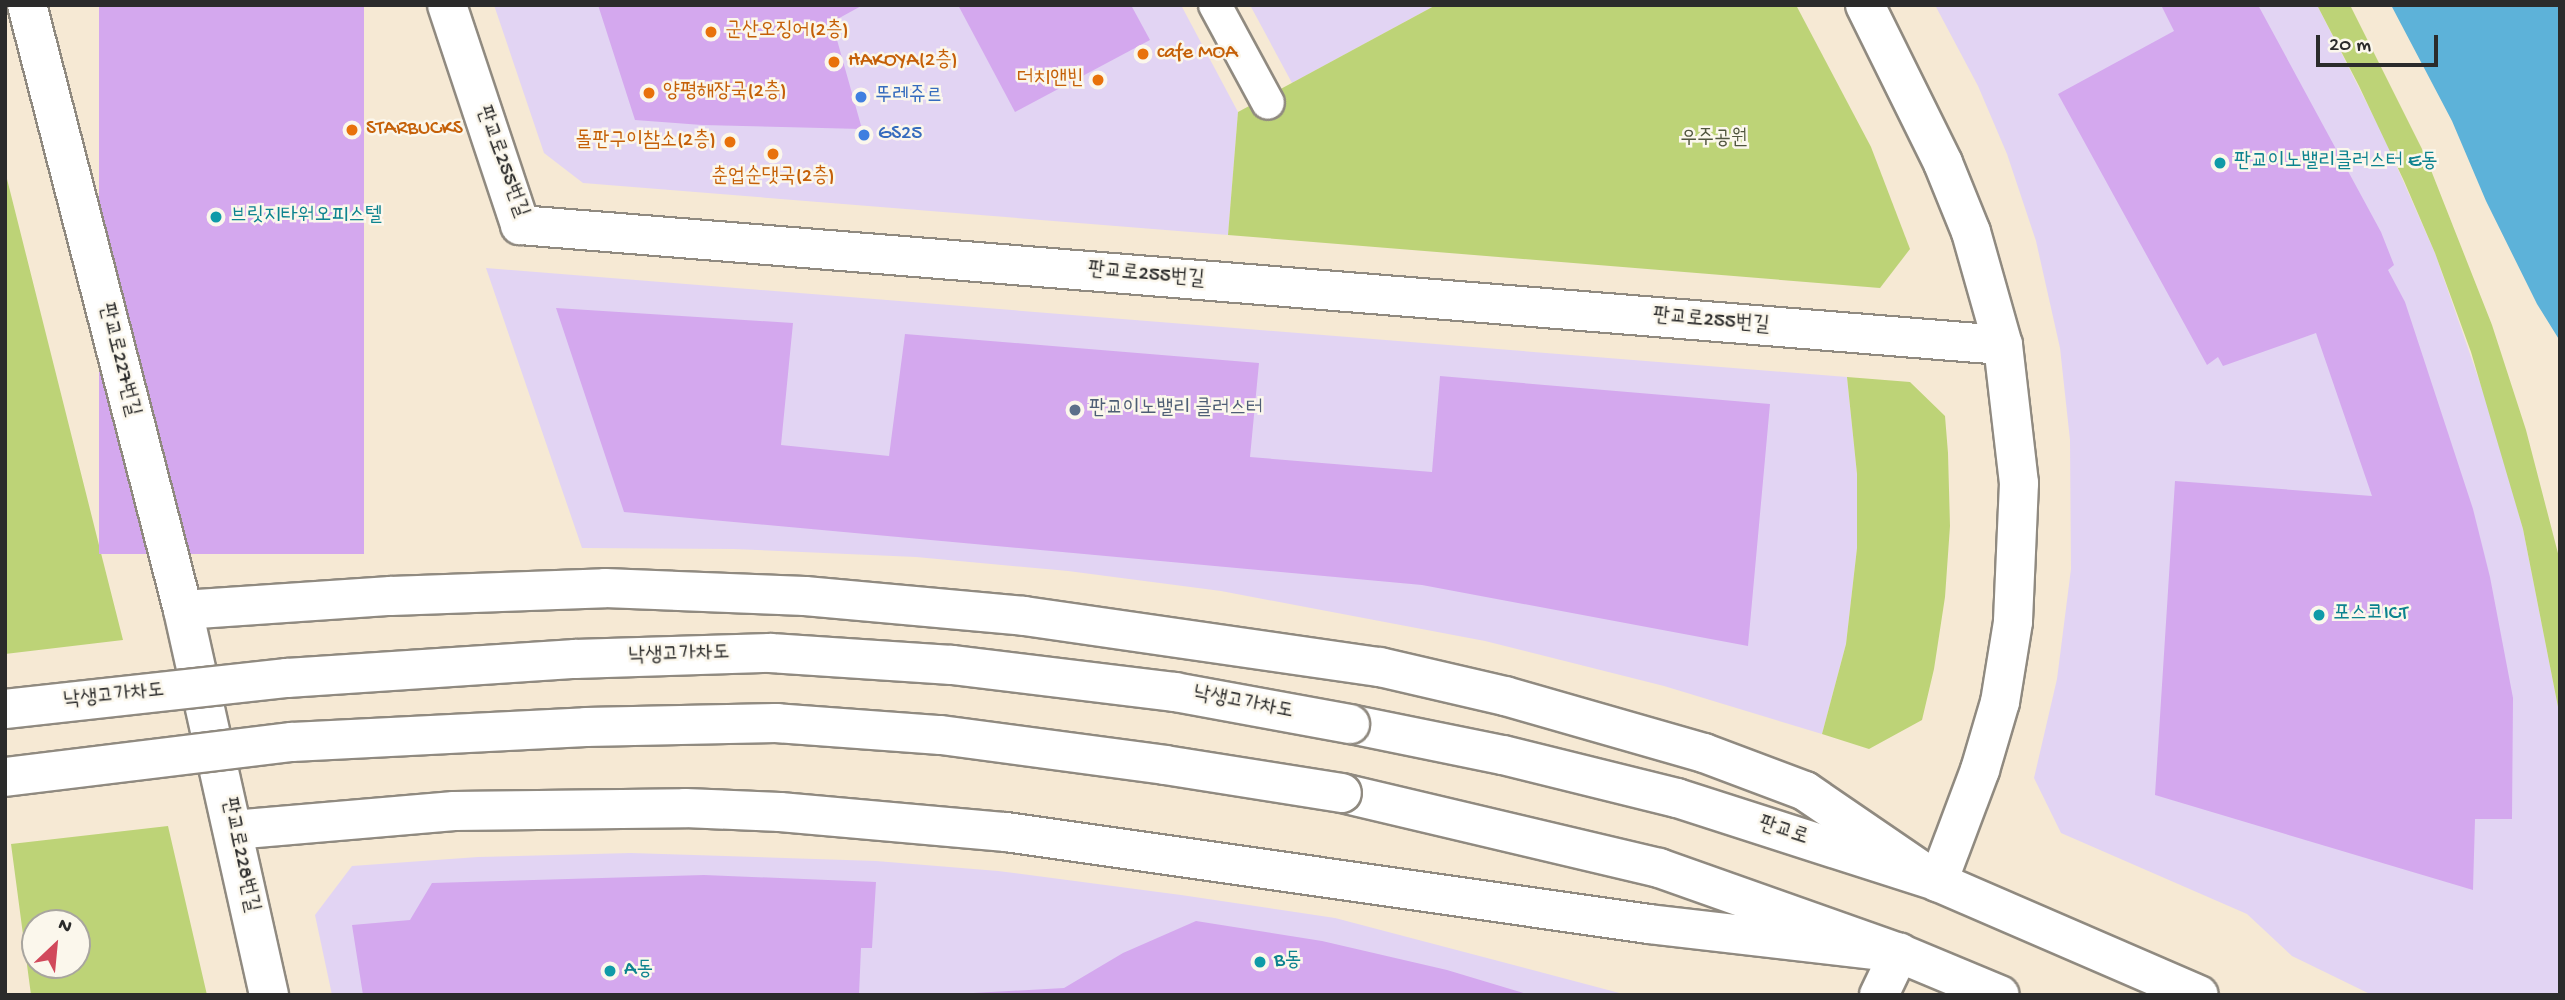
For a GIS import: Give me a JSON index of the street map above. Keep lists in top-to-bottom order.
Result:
{
  "streets": {
    "main road": [
      "판교로255번길",
      "판교로227번길",
      "낙생고가차도",
      "판교로",
      "판교로228번길"
    ]
  },
  "crossings": [
    ["판교로227번길", "판교로228번길"],
    ["낙생고가차도", "판교로"]
  ],
  "parks": ["우주공원"],
  "places": [
    "군산오징어(2층)",
    "cafe MOA",
    "HAKOYA(2층)",
    "더치앤빈",
    "양평해장국(2층)",
    "뚜레쥬르",
    "STARBUCKS",
    "GS25",
    "돌판구이참소(2층)",
    "춘업순댓국(2층)",
    "판교이노밸리클러스터 E동",
    "브릿지타워오피스텔",
    "판교이노밸리 클러스터",
    "포스코ICT",
    "B동",
    "A동"
  ],
  "scale_bar": "20 m",
  "north": "top right"
}
